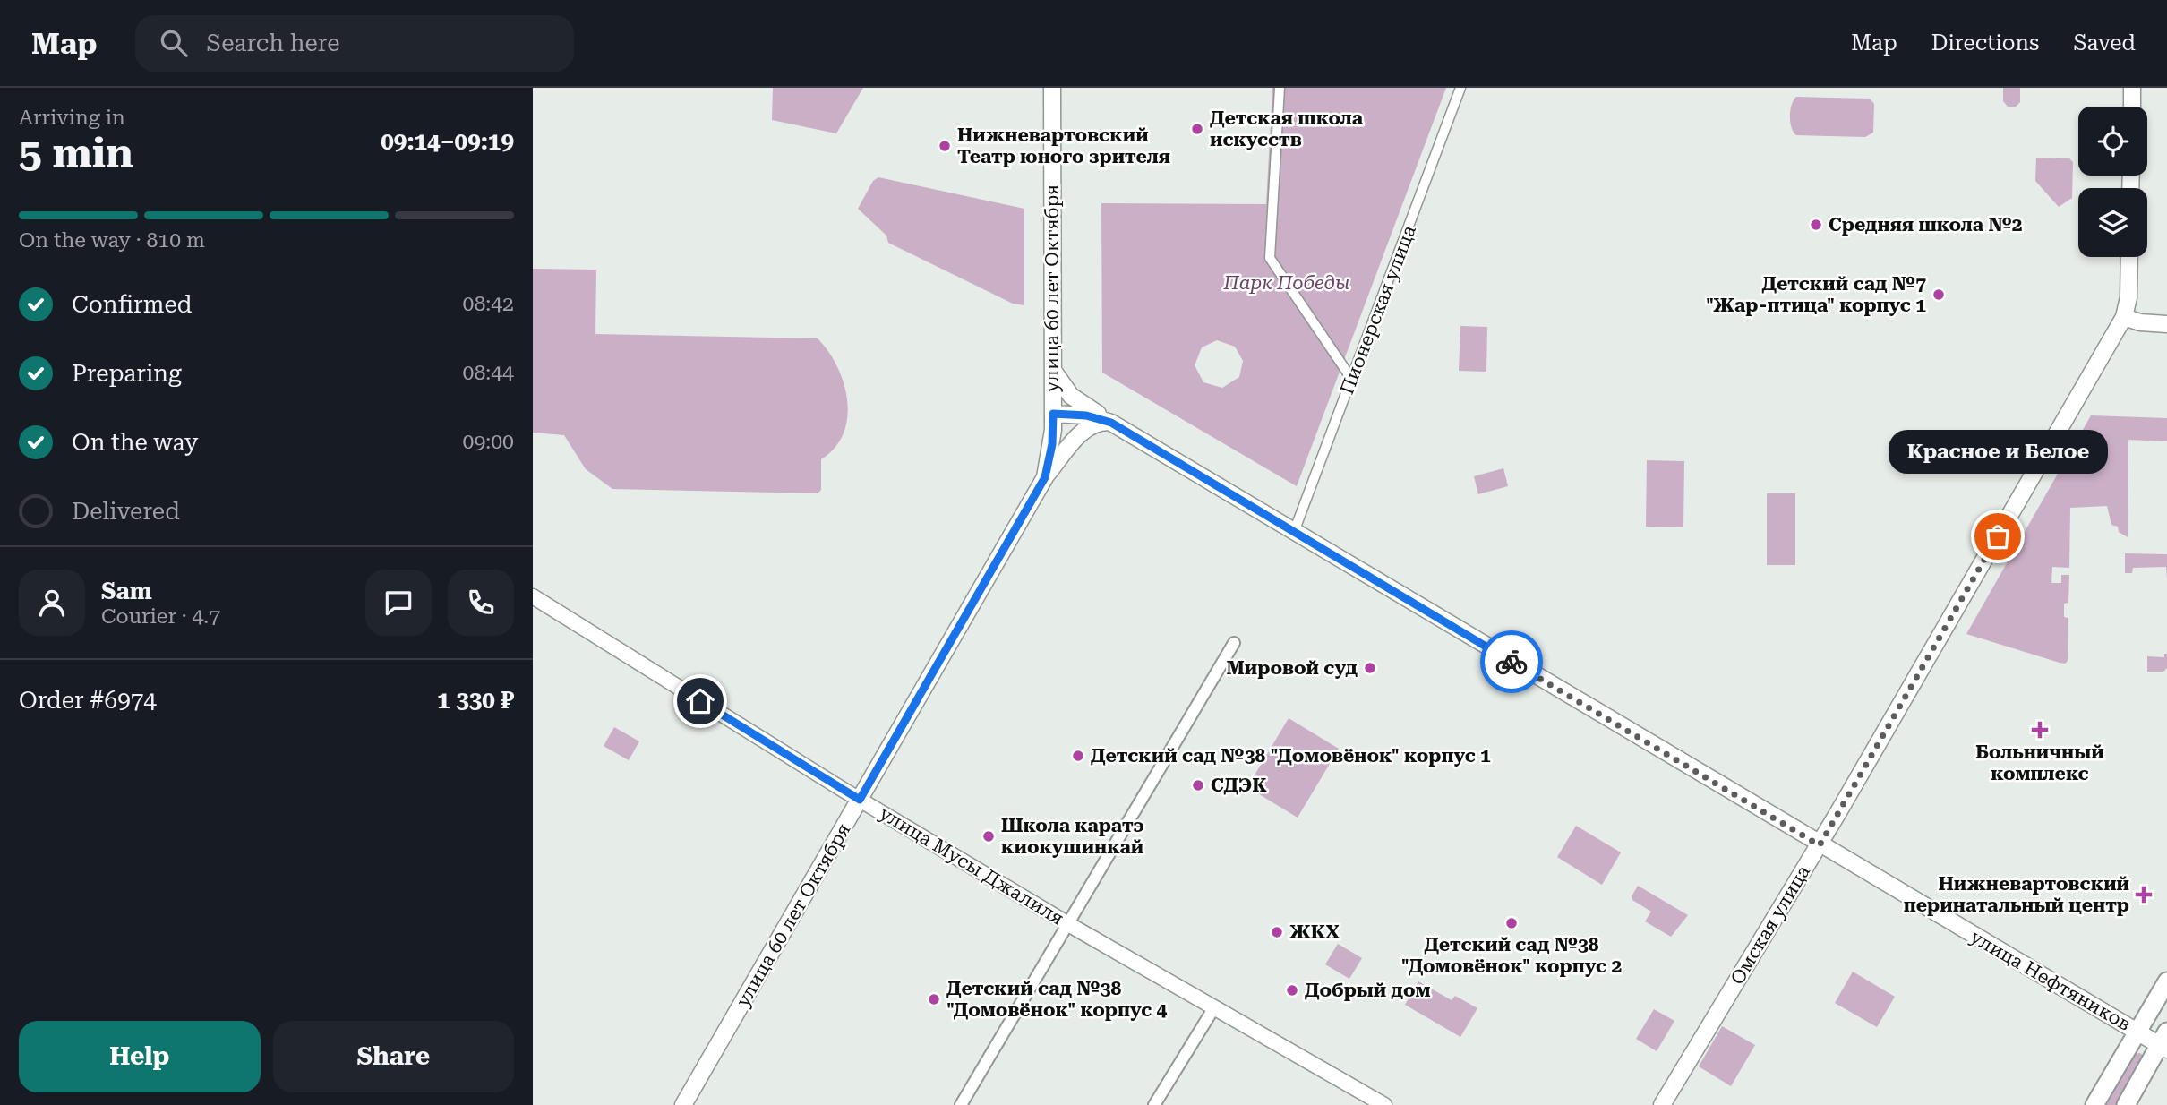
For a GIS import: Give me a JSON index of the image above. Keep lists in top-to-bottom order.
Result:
{
  "streets": {
    "main road": ["улица 60 лет Октября", "Омская улица", "улица Нефтяников"],
    "street": ["Пионерская улица", "улица Мусы Джалиля"]
  },
  "crossings": [
    ["улица 60 лет Октября", "улица Мусы Джалиля"],
    ["улица 60 лет Октября", "улица Нефтяников"],
    ["Пионерская улица", "улица Нефтяников"],
    ["Омская улица", "улица Нефтяников"]
  ],
  "parks": ["Парк Победы"],
  "places": {
    "other": [
      "Детская школа искусств",
      "Нижневартовский Театр юного зрителя",
      "Средняя школа №2",
      "Детский сад №7 \"Жар-птица\" корпус 1",
      "Красное и Белое",
      "Мировой суд",
      "Детский сад №38 \"Домовёнок\" корпус 1",
      "СДЭК",
      "Школа каратэ киокушинкай",
      "Детский сад №38 \"Домовёнок\" корпус 2",
      "ЖКХ",
      "Добрый дом",
      "Детский сад №38 \"Домовёнок\" корпус 4"
    ],
    "health": ["Больничный комплекс", "Нижневартовский перинатальный центр"]
  },
  "page": {
    "header": "Map",
    "search": "Search here",
    "nav": ["Map", "Directions", "Saved"],
    "heading": ["5 min", "Arriving in", "09:14–09:19"],
    "panel": [
      "Sam",
      "Courier · 4.7",
      "Order #6974",
      "1 330 ₽"
    ],
    "bar": "On the way · 810 m",
    "list": [
      ["Confirmed", "08:42"],
      ["Preparing", "08:44"],
      ["On the way", "09:00"],
      "Delivered"
    ],
    "bubble": "Красное и Белое",
    "buttons": ["Help", "Share"]
  }
}
